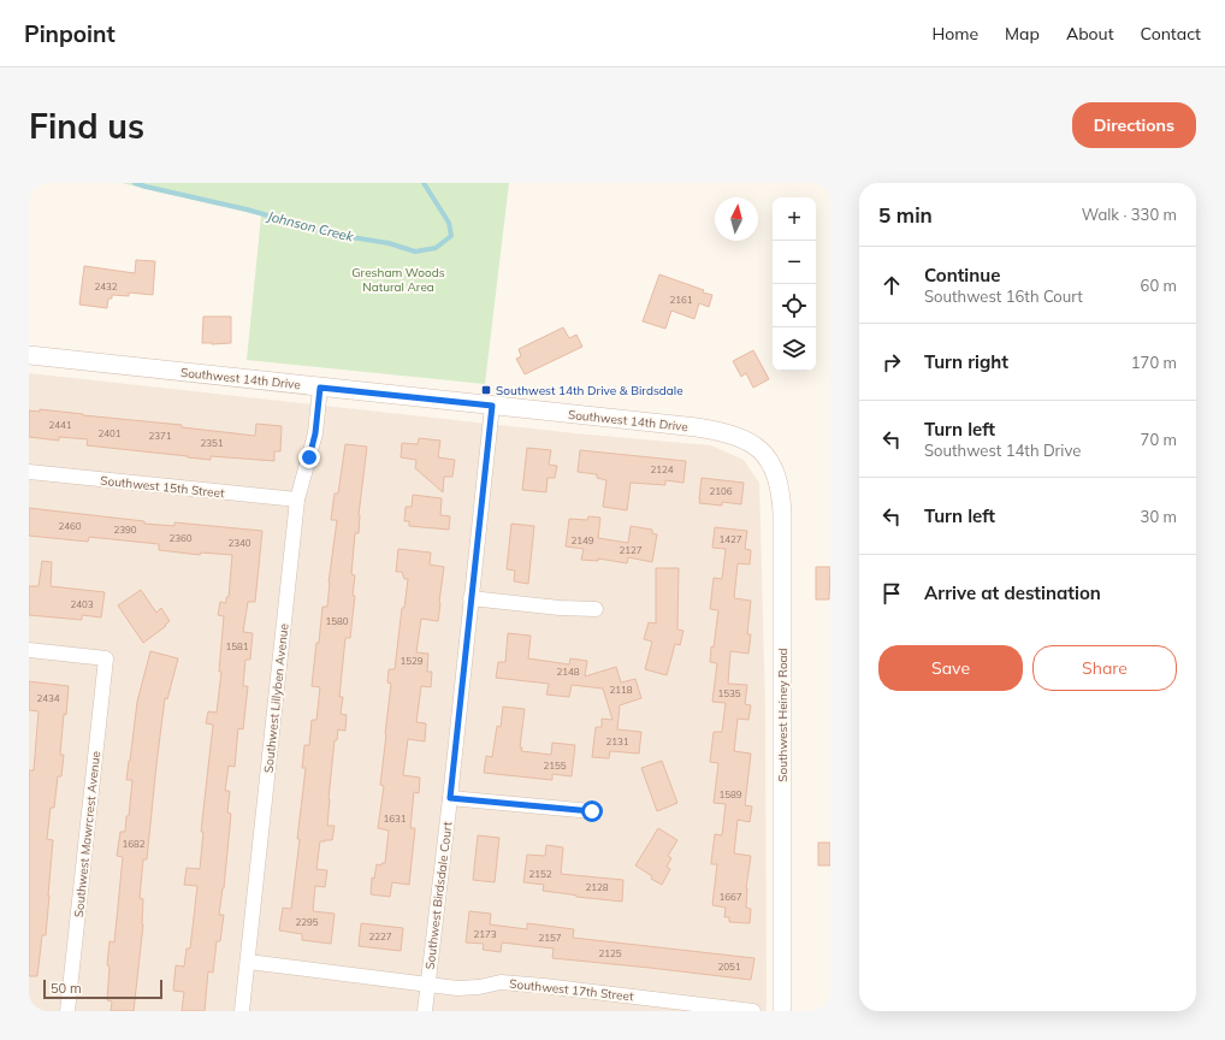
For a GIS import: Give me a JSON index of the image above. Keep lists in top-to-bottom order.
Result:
{
  "streets": {
    "street": [
      "Southwest 14th Drive",
      "Southwest 15th Street",
      "Southwest Lillyben Avenue",
      "Southwest Heiney Road",
      "Southwest Mawrcrest Avenue",
      "Southwest Birdsdale Court",
      "Southwest 17th Street"
    ]
  },
  "crossings": [
    ["Southwest 14th Drive", "Southwest Lillyben Avenue"],
    ["Southwest 14th Drive", "Southwest Heiney Road"],
    ["Southwest 14th Drive", "Southwest Birdsdale Court"],
    ["Southwest 15th Street", "Southwest Lillyben Avenue"],
    ["Southwest Lillyben Avenue", "Southwest 17th Street"],
    ["Southwest Birdsdale Court", "Southwest 17th Street"]
  ],
  "water": ["Johnson Creek"],
  "parks": ["Gresham Woods Natural Area"],
  "places": {
    "transit": ["Southwest 14th Drive & Birdsdale"]
  },
  "house_numbers": [
    "2432",
    "2161",
    "2441",
    "2401",
    "2371",
    "2351",
    "2124",
    "2106",
    "2460",
    "2390",
    "2360",
    "1427",
    "2149",
    "2340",
    "2127",
    "2403",
    "1580",
    "1581",
    "1529",
    "2148",
    "2118",
    "1535",
    "2434",
    "2131",
    "2155",
    "1589",
    "1631",
    "1682",
    "2152",
    "2128",
    "1667",
    "2295",
    "2173",
    "2227",
    "2157",
    "2125",
    "2051"
  ],
  "scale_bar": "50 m",
  "north": "top",
  "page": {
    "header": "Pinpoint",
    "nav": [
      "Home",
      "Map",
      "About",
      "Contact"
    ],
    "buttons": [
      "Directions",
      ["Save", "Share"]
    ],
    "title": "Find us",
    "heading": ["5 min", "Walk · 330 m"],
    "map_buttons": ["+", "−"],
    "list": [
      ["Continue", "Southwest 16th Court", "60 m"],
      ["Turn right", "170 m"],
      ["Turn left", "Southwest 14th Drive", "70 m"],
      ["Turn left", "30 m"],
      "Arrive at destination"
    ],
    "scale": "50 m"
  }
}
